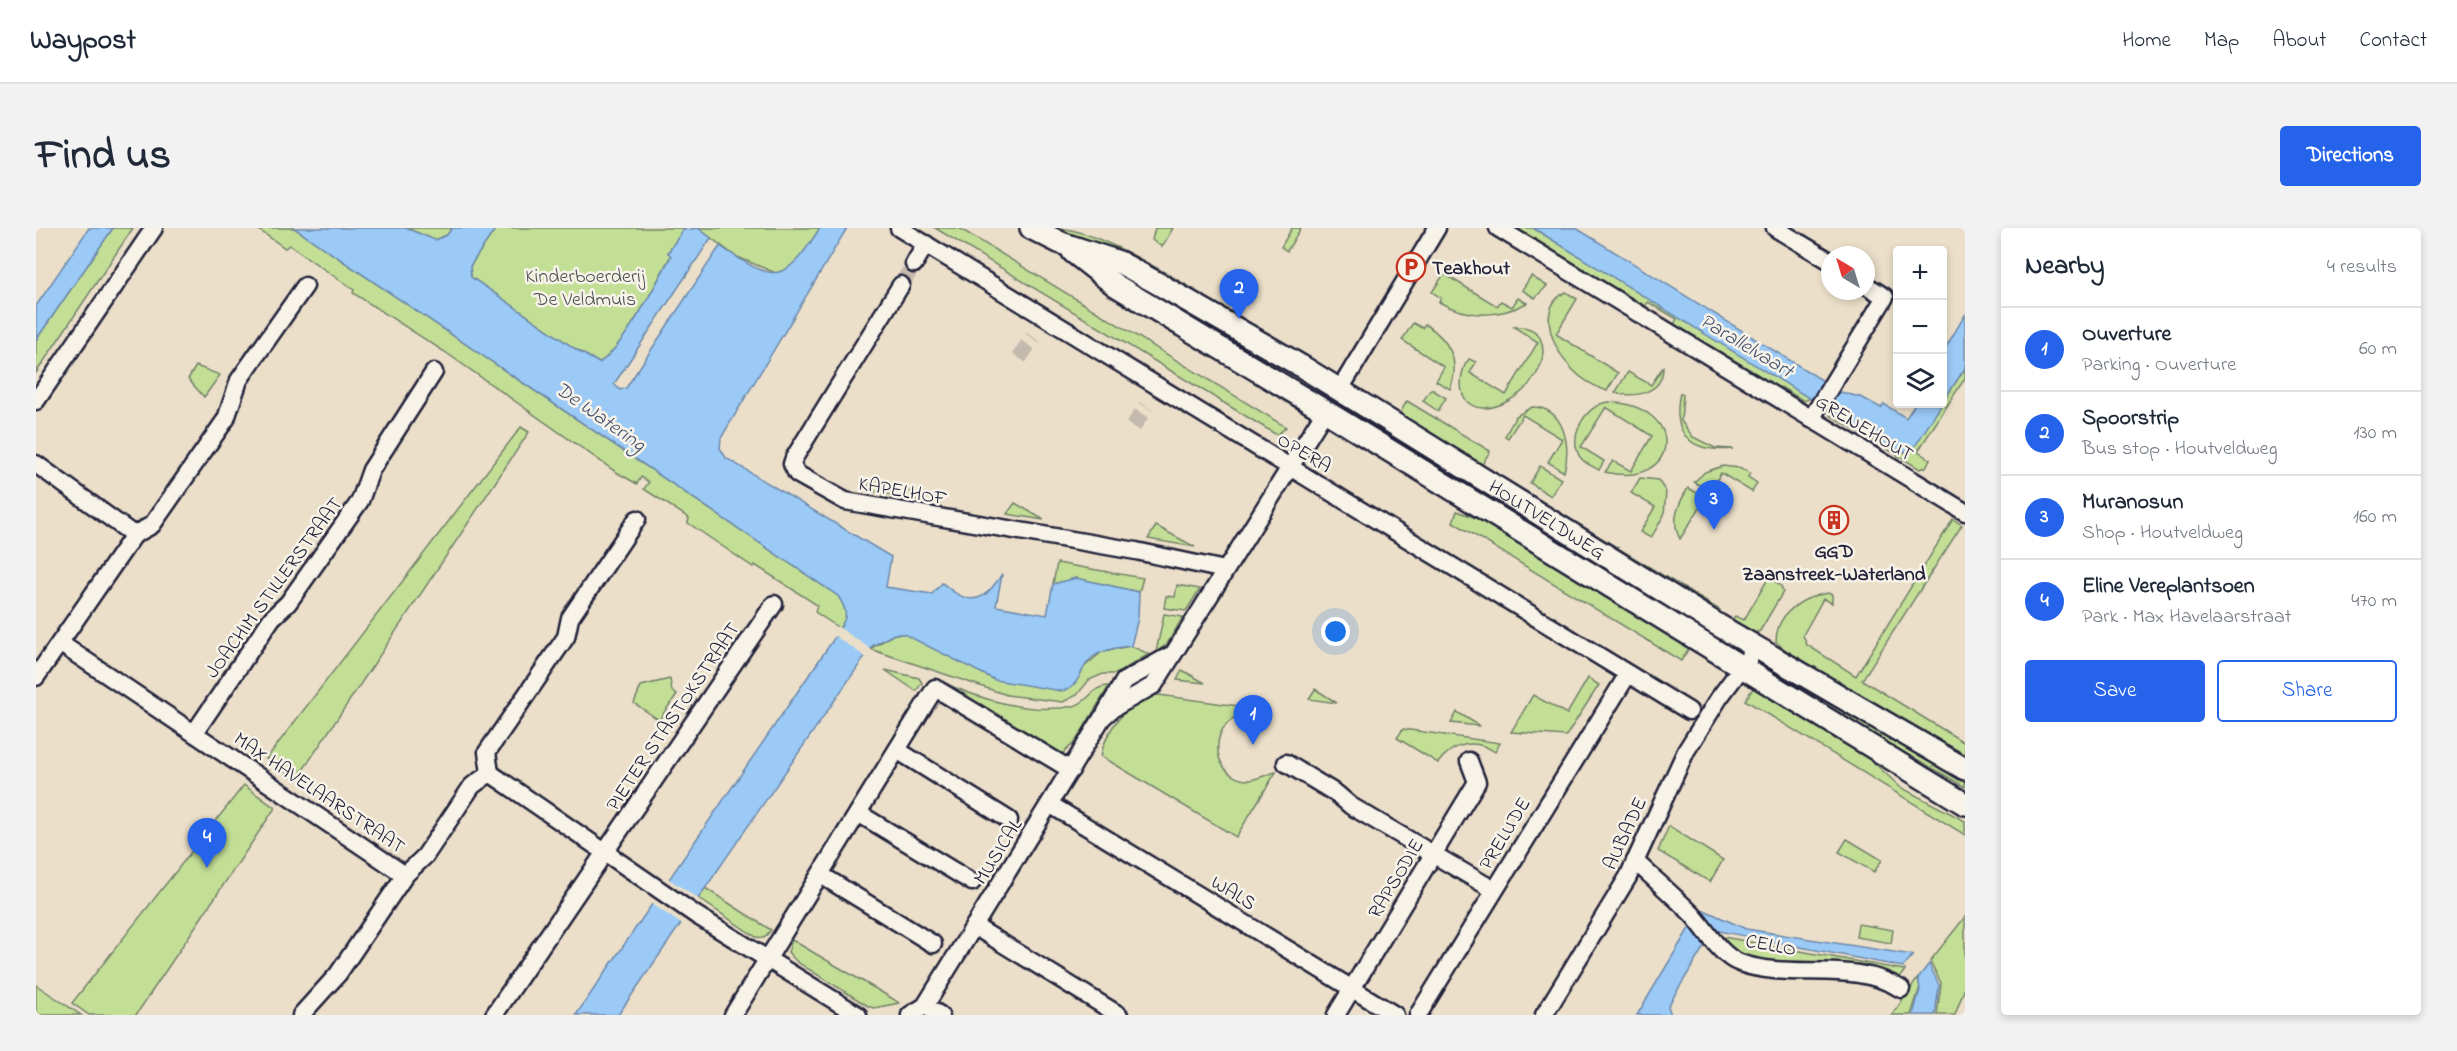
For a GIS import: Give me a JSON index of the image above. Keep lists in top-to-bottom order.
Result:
{
  "streets": {
    "street": [
      "GRENEHOUT",
      "OPERA",
      "KAPELHOF",
      "HOUTVELDWEG",
      "JOACHIM STILLERSTRAAT",
      "PIETER STASTOKSTRAAT",
      "MAX HAVELAARSTRAAT",
      "PRELUDE",
      "AUBADE",
      "MUSICAL",
      "RAPSODIE",
      "WALS",
      "CELLO"
    ]
  },
  "crossings": [
    ["OPERA", "PRELUDE"],
    ["OPERA", "MUSICAL"],
    ["KAPELHOF", "MUSICAL"],
    ["HOUTVELDWEG", "AUBADE"],
    ["HOUTVELDWEG", "MUSICAL"],
    ["JOACHIM STILLERSTRAAT", "MAX HAVELAARSTRAAT"],
    ["AUBADE", "CELLO"],
    ["MUSICAL", "WALS"],
    ["RAPSODIE", "WALS"]
  ],
  "water": ["Parallelvaart", "De Watering"],
  "parks": ["Kinderboerderij De Veldmuis"],
  "places": {
    "parking": ["Teakhout"],
    "building": ["GGD Zaanstreek-Waterland"]
  },
  "north": "top left",
  "page": {
    "header": "Waypost",
    "nav": [
      "Home",
      "Map",
      "About",
      "Contact"
    ],
    "title": "Find us",
    "buttons": [
      "Directions",
      ["Save", "Share"]
    ],
    "heading": ["Nearby", "4 results"],
    "map_buttons": ["+", "−"],
    "pins": [
      "2",
      "3",
      "1",
      "4"
    ],
    "list": [
      {
        "mark": "1",
        "name": "Ouverture",
        "note": "Parking · Ouverture",
        "value": "60 m"
      },
      {
        "mark": "2",
        "name": "Spoorstrip",
        "note": "Bus stop · Houtveldweg",
        "value": "130 m"
      },
      {
        "mark": "3",
        "name": "Muranosun",
        "note": "Shop · Houtveldweg",
        "value": "160 m"
      },
      {
        "mark": "4",
        "name": "Eline Vereplantsoen",
        "note": "Park · Max Havelaarstraat",
        "value": "470 m"
      }
    ]
  }
}
